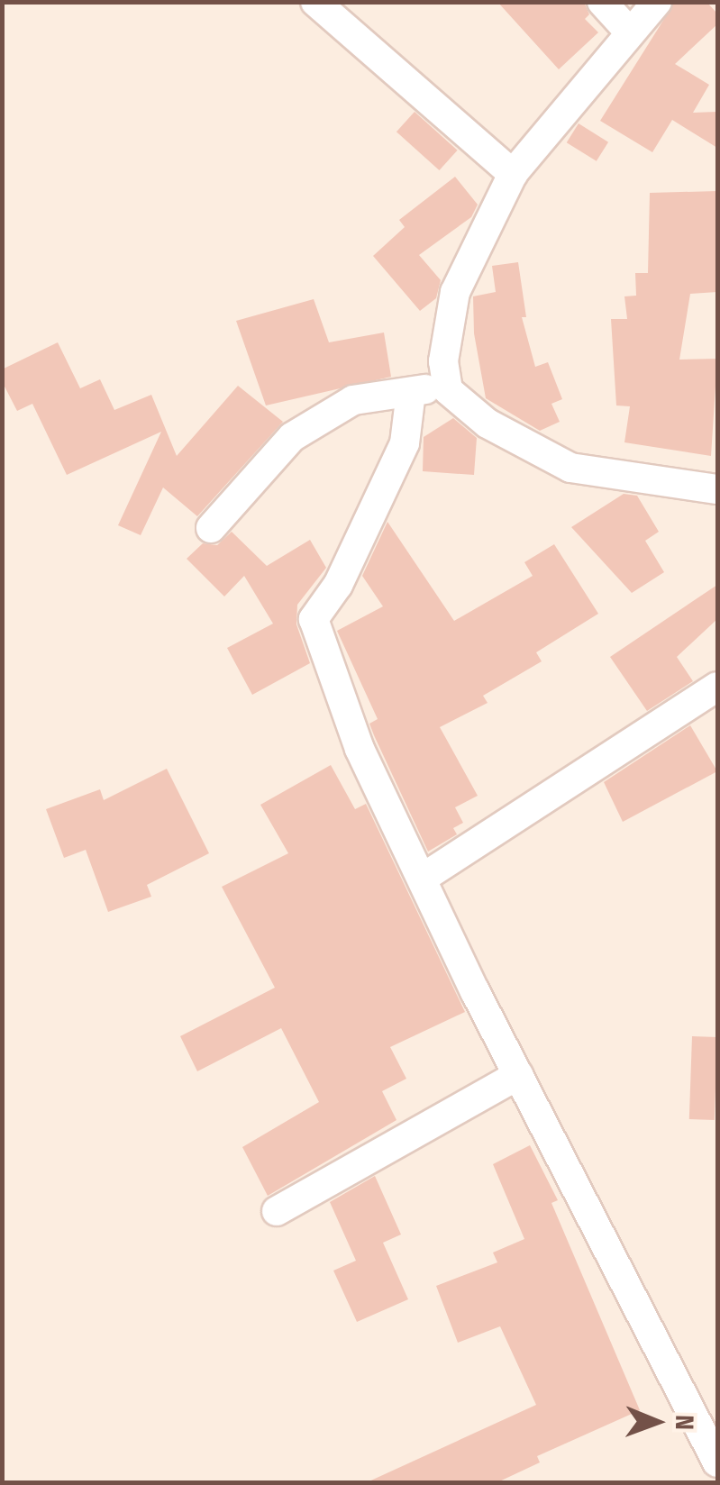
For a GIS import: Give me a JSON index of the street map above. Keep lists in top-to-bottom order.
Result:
{
  "north": "right"
}
